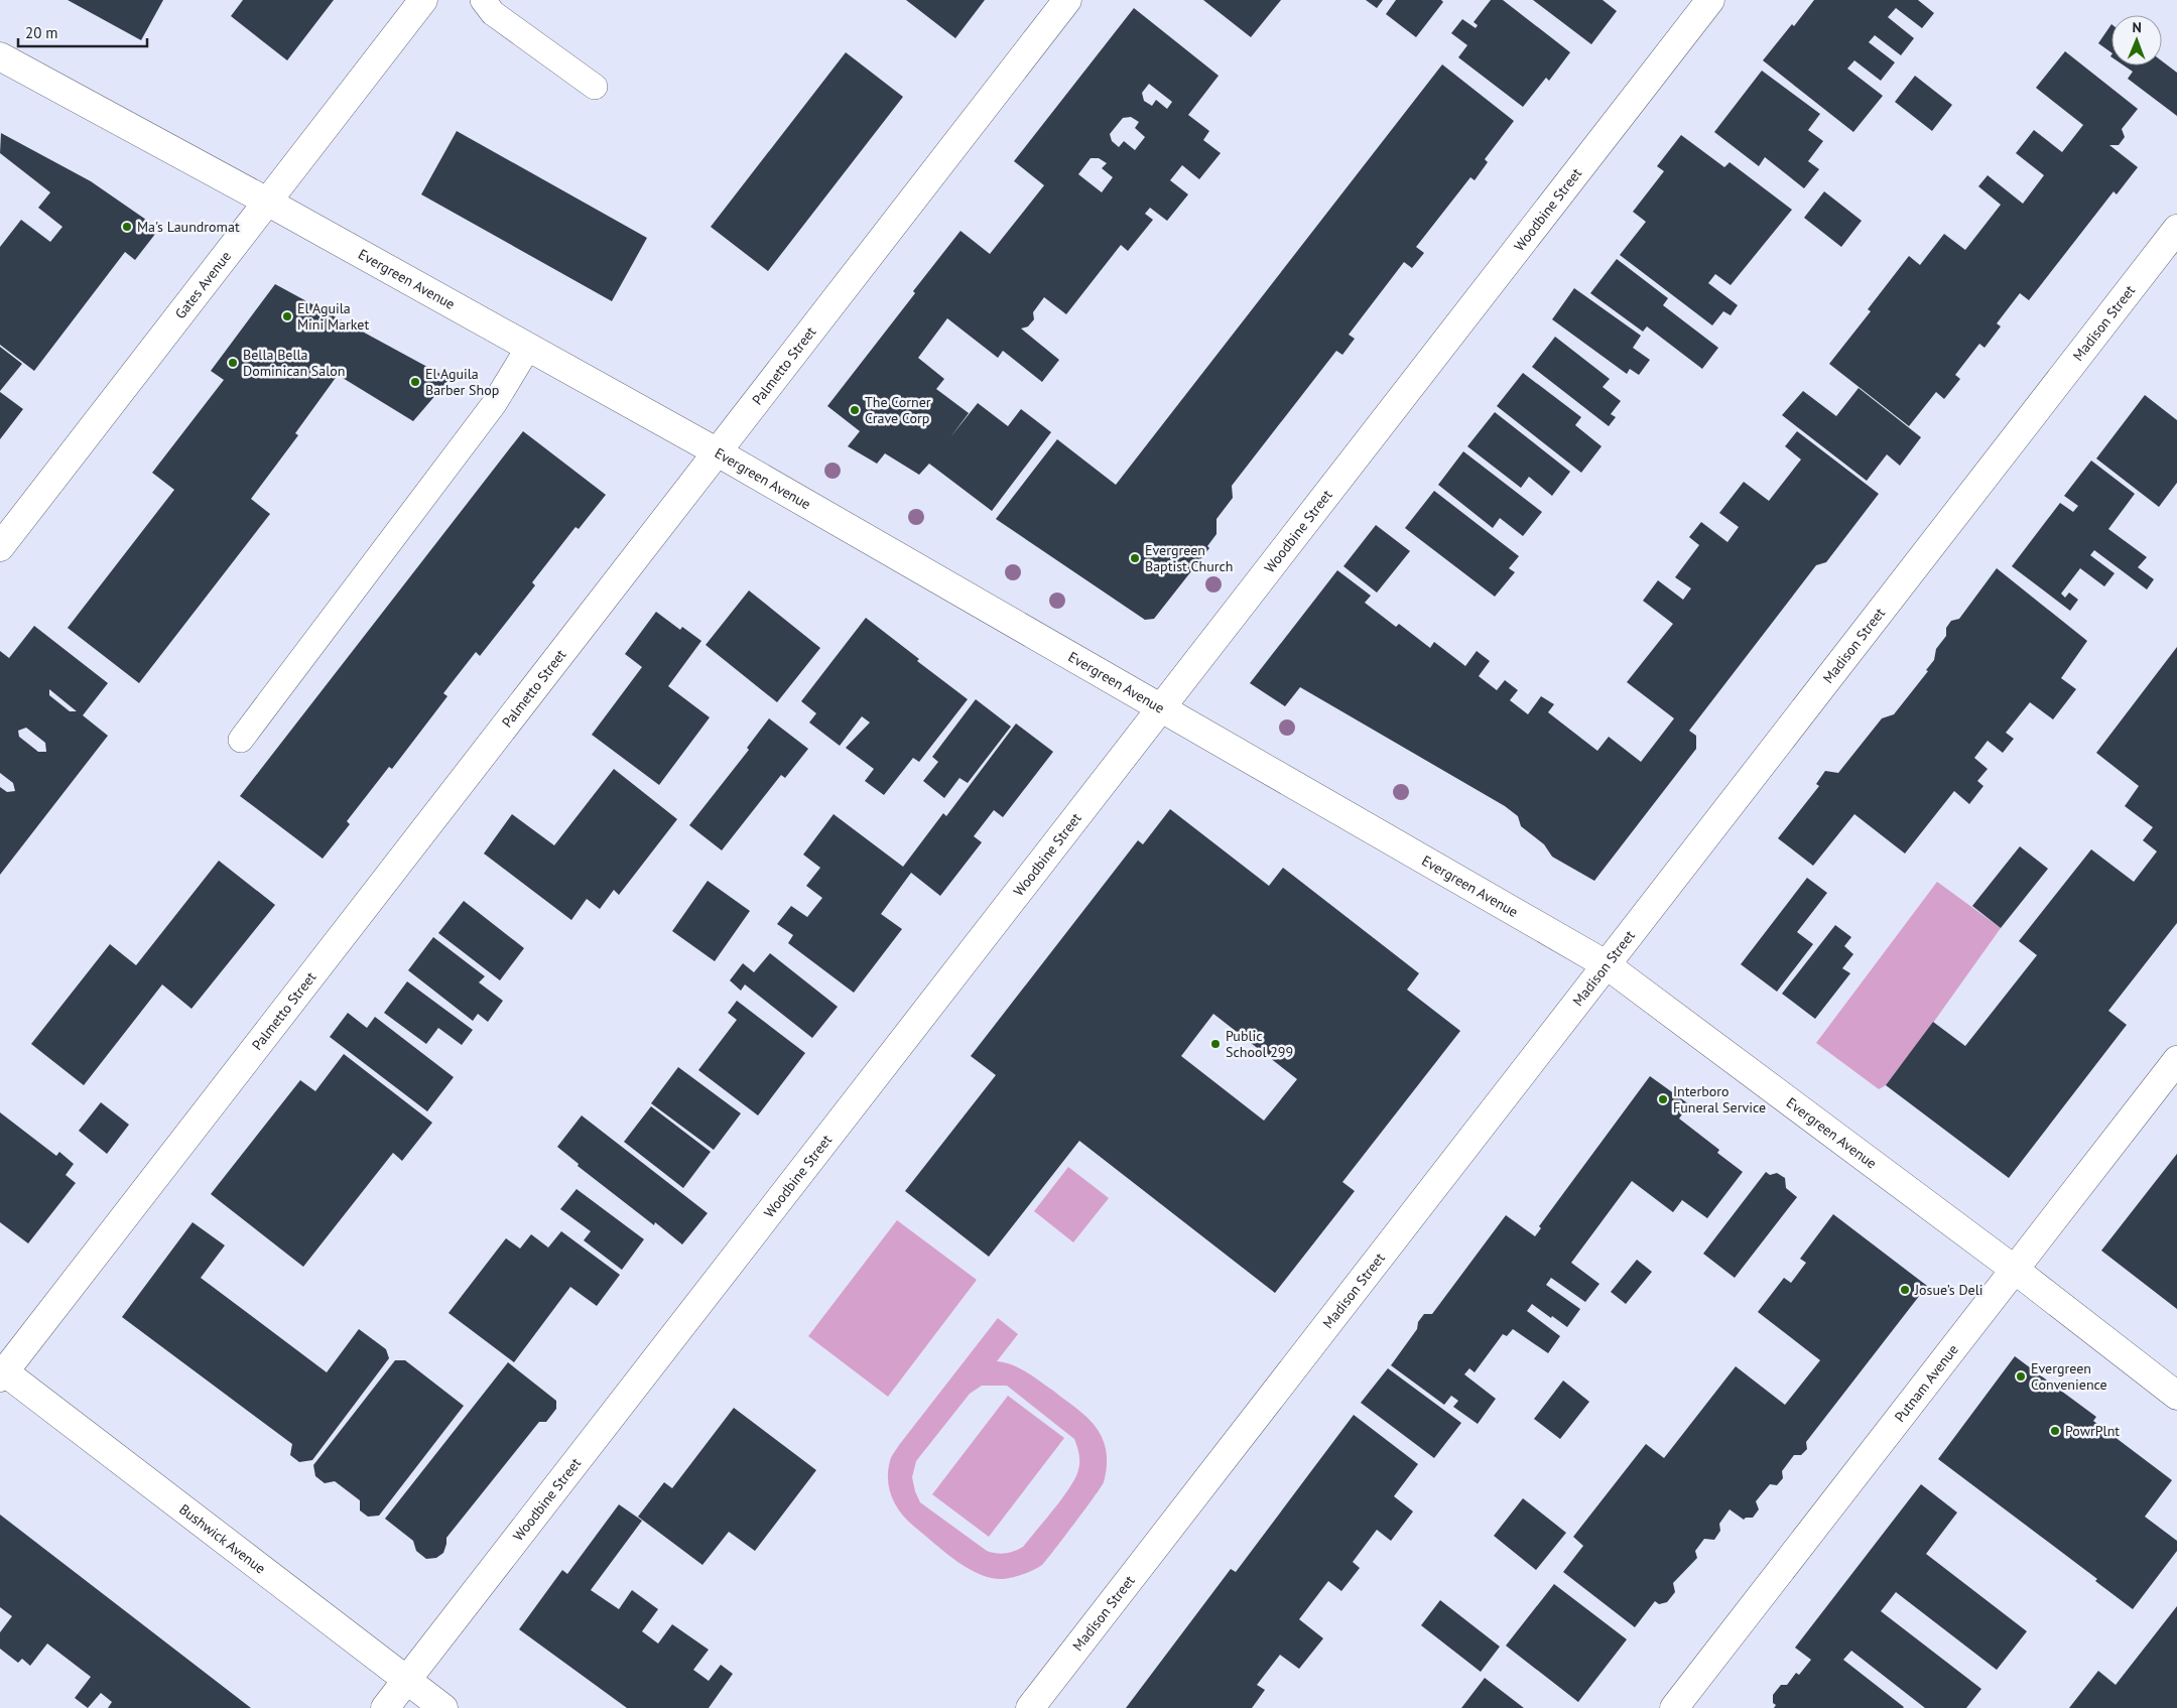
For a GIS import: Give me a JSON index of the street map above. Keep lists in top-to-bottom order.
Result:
{
  "streets": {
    "street": [
      "Woodbine Street",
      "Evergreen Avenue",
      "Gates Avenue",
      "Madison Street",
      "Palmetto Street",
      "Putnam Avenue",
      "Bushwick Avenue"
    ]
  },
  "crossings": [
    ["Woodbine Street", "Evergreen Avenue"],
    ["Woodbine Street", "Bushwick Avenue"],
    ["Evergreen Avenue", "Gates Avenue"],
    ["Evergreen Avenue", "Madison Street"],
    ["Evergreen Avenue", "Palmetto Street"],
    ["Evergreen Avenue", "Putnam Avenue"],
    ["Palmetto Street", "Bushwick Avenue"]
  ],
  "places": [
    "Ma's Laundromat",
    "El Aguila Mini Market",
    "Bella Bella Dominican Salon",
    "El Aguila Barber Shop",
    "The Corner Crave Corp",
    "Evergreen Baptist Church",
    "Public School 299",
    "Interboro Funeral Service",
    "Josue’s Deli",
    "Evergreen Convenience",
    "PowrPlnt"
  ],
  "scale_bar": "20 m",
  "north": "top"
}
